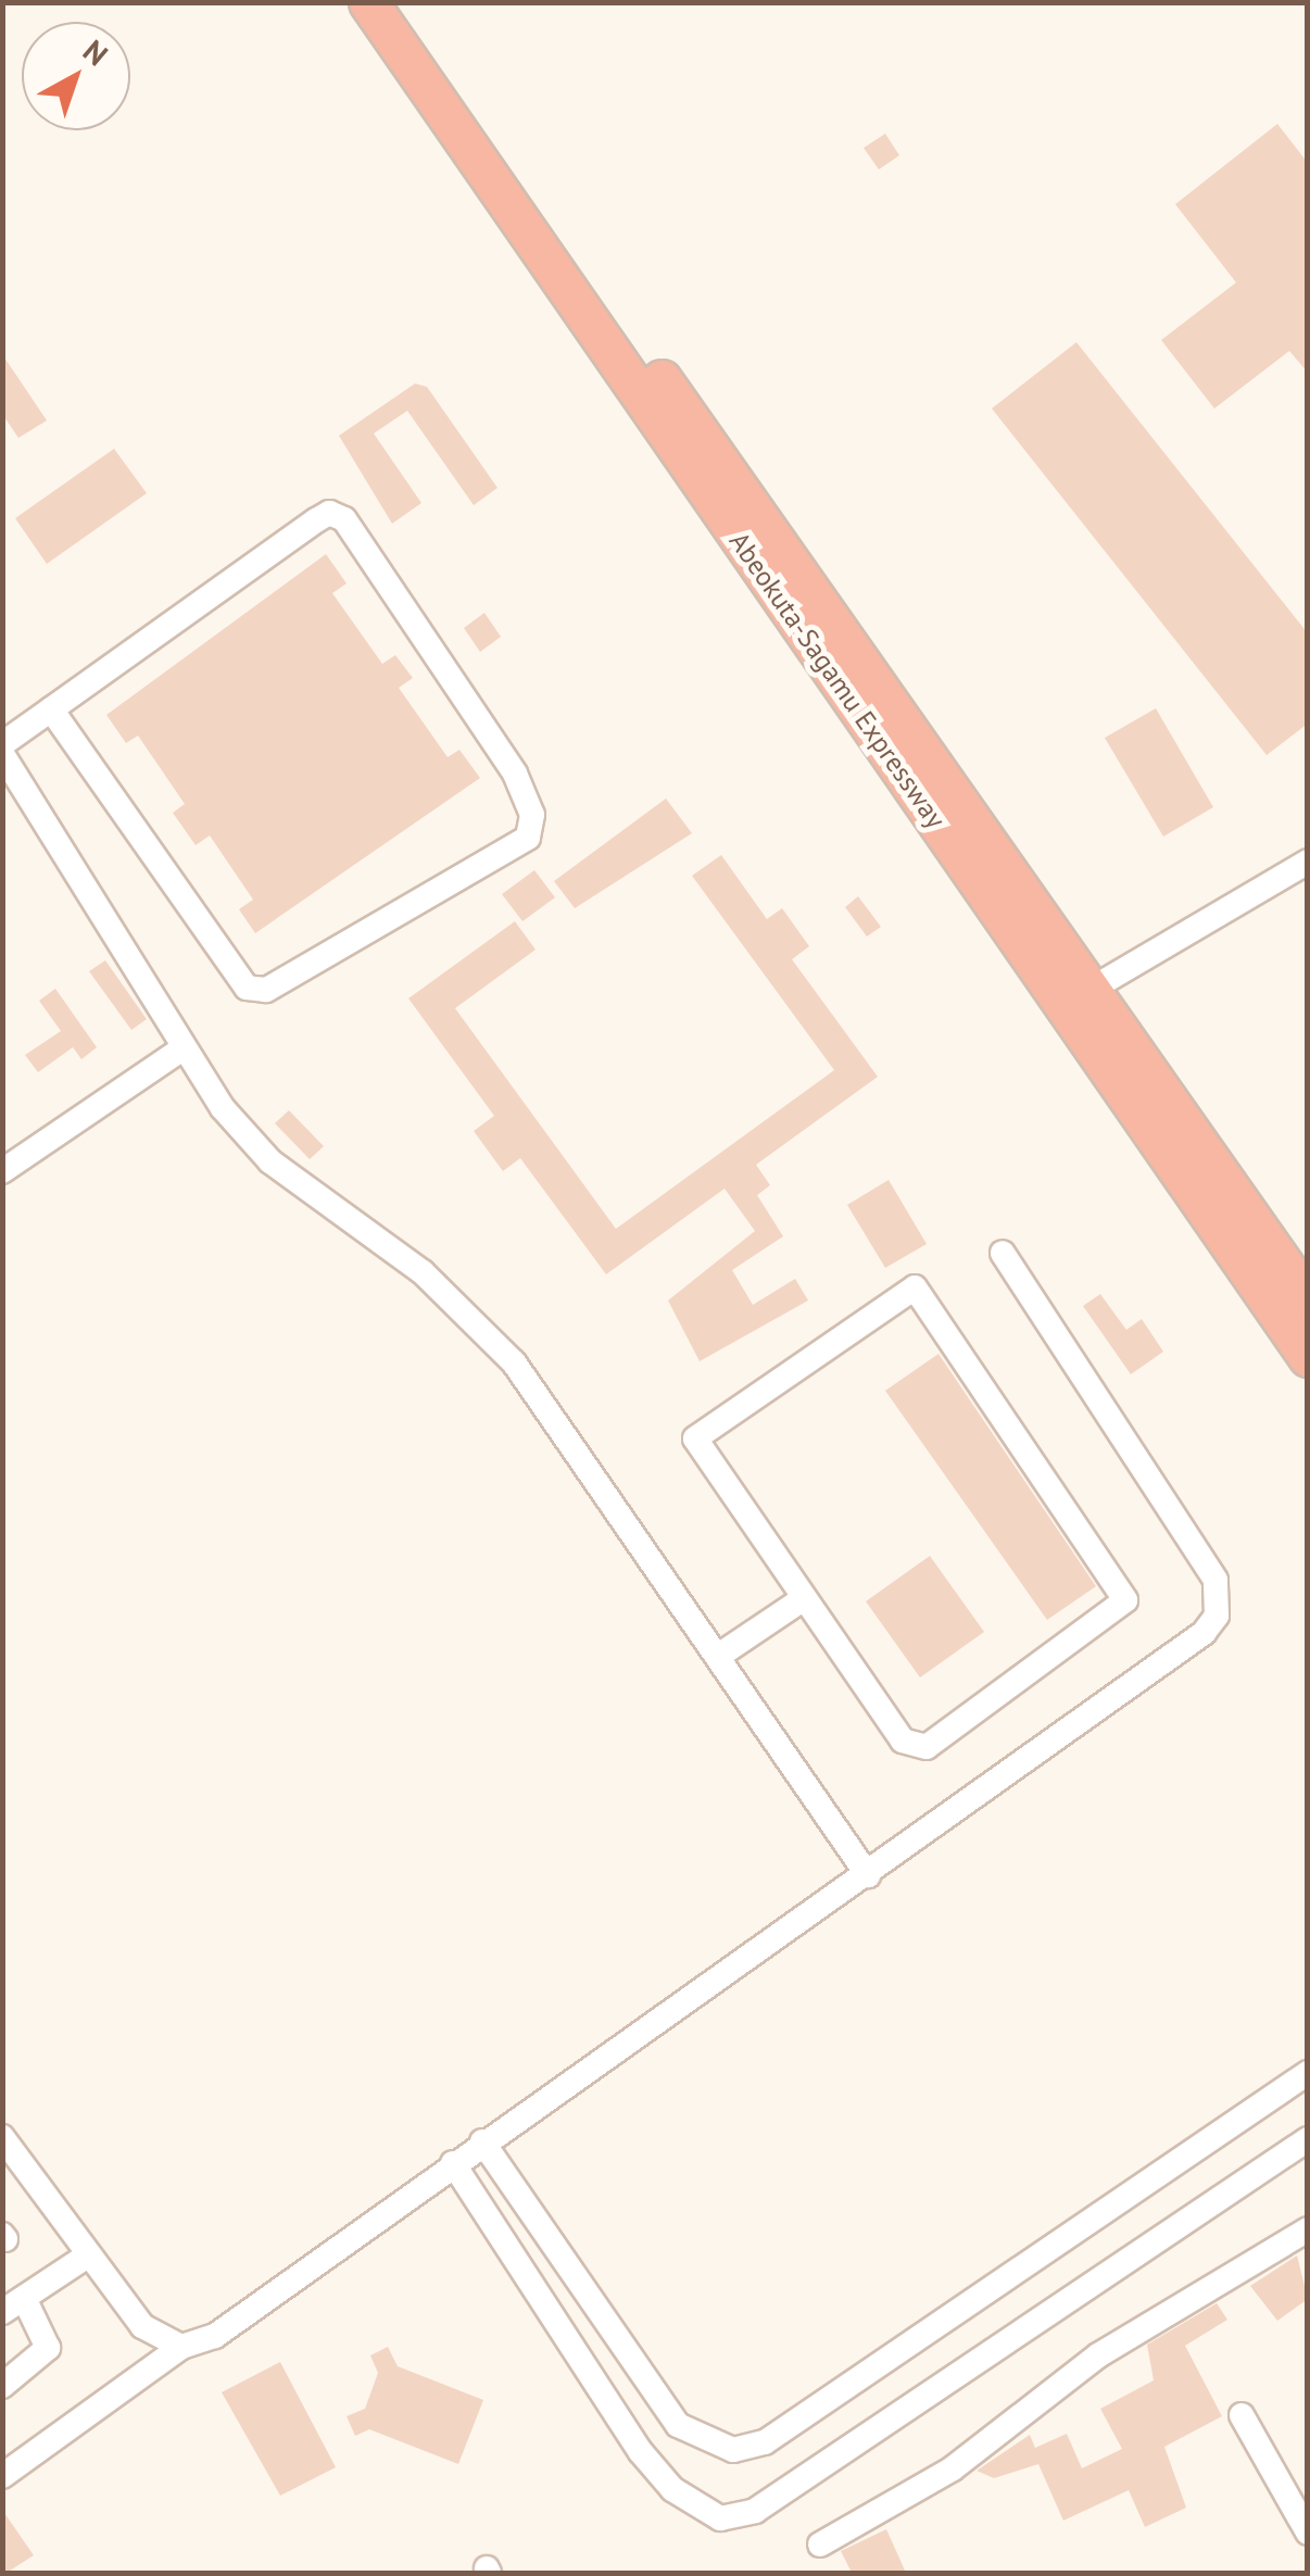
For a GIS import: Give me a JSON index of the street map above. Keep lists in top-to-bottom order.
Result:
{
  "streets": {
    "highway": ["Abeokuta-Sagamu Expressway"]
  },
  "north": "top right"
}
